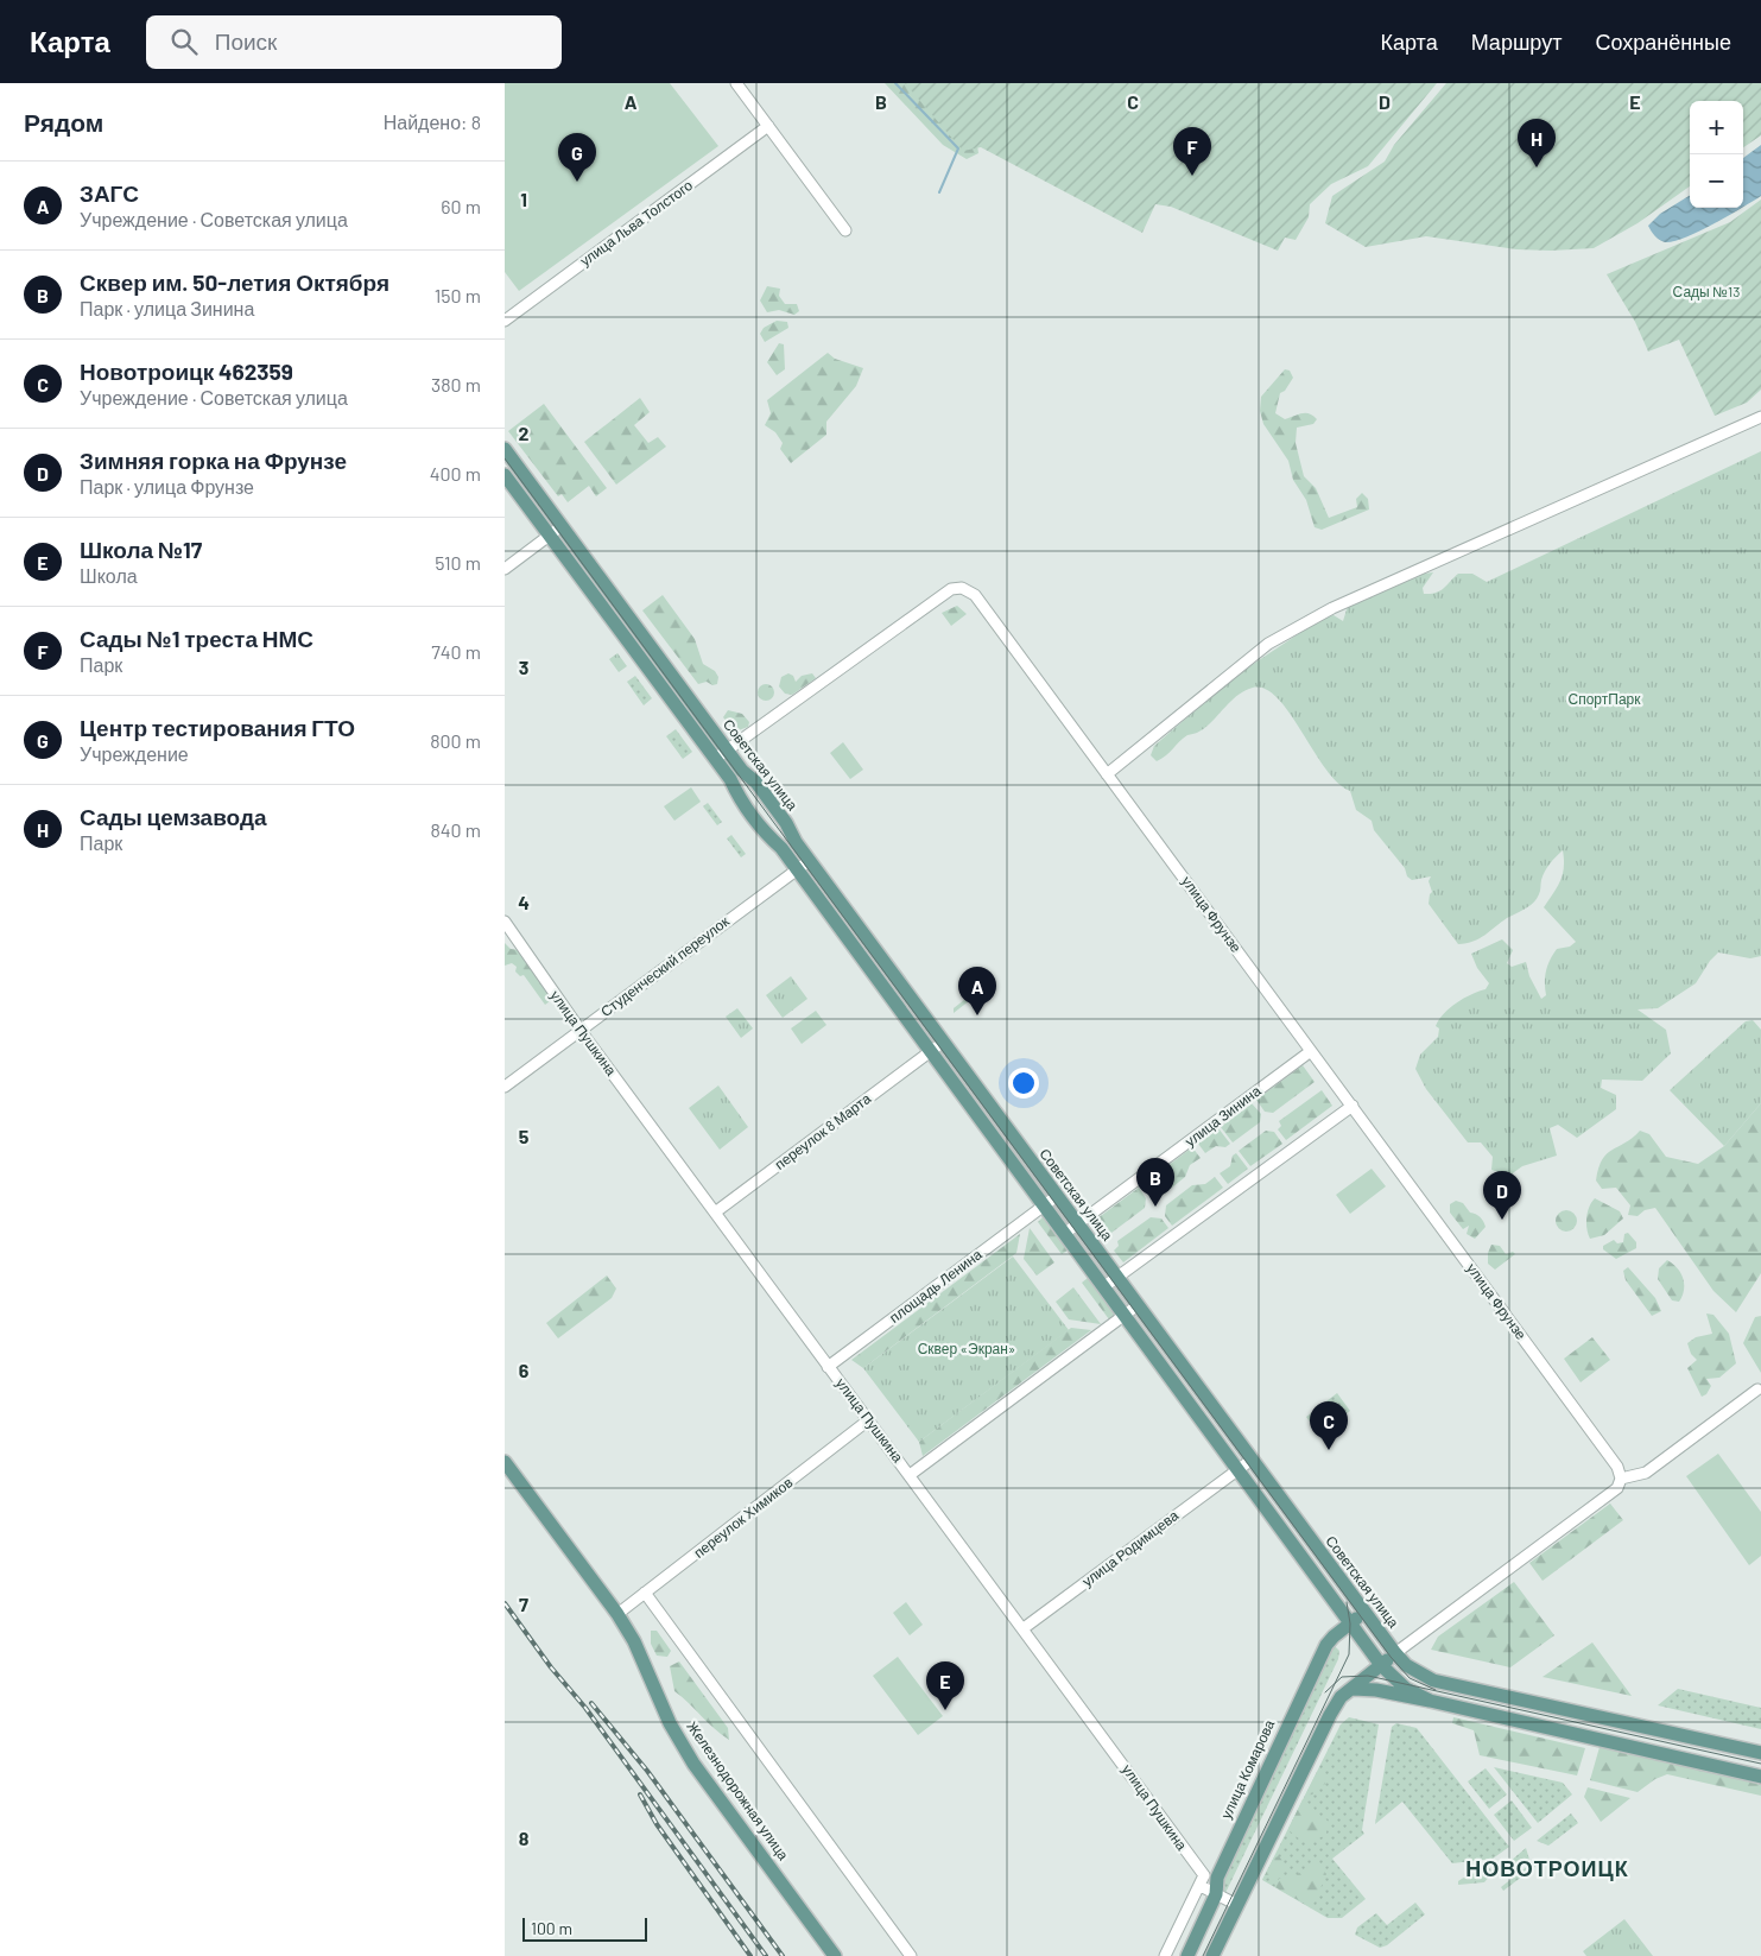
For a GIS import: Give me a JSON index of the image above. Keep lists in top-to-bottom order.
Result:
{
  "streets": {
    "main road": ["Советская улица", "улица Комарова", "Железнодорожная улица"],
    "street": [
      "улица Льва Толстого",
      "улица Фрунзе",
      "Студенческий переулок",
      "улица Пушкина",
      "улица Зинина",
      "переулок 8 Марта",
      "площадь Ленина",
      "переулок Химиков",
      "улица Родимцева"
    ]
  },
  "crossings": [
    ["Советская улица", "улица Фрунзе"],
    ["Советская улица", "Студенческий переулок"],
    ["Советская улица", "улица Зинина"],
    ["Советская улица", "переулок 8 Марта"],
    ["Советская улица", "площадь Ленина"],
    ["Советская улица", "улица Родимцева"],
    ["Советская улица", "улица Комарова"],
    ["улица Фрунзе", "улица Зинина"],
    ["Студенческий переулок", "улица Пушкина"],
    ["улица Пушкина", "переулок 8 Марта"],
    ["улица Пушкина", "площадь Ленина"],
    ["улица Пушкина", "переулок Химиков"],
    ["улица Пушкина", "улица Родимцева"],
    ["переулок Химиков", "Железнодорожная улица"]
  ],
  "districts": ["НОВОТРОИЦК"],
  "parks": ["Сады №13", "СпортПарк", "Сквер «Экран»"],
  "scale_bar": "100 m",
  "page": {
    "header": "Карта",
    "search": "Поиск",
    "nav": ["Карта", "Маршрут", "Сохранённые"],
    "heading": ["Рядом", "Найдено: 8"],
    "map_buttons": ["+", "−"],
    "pins": [
      "H",
      "F",
      "G",
      "A",
      "B",
      "D",
      "C",
      "E"
    ],
    "list": [
      {
        "mark": "A",
        "name": "ЗАГС",
        "note": "Учреждение · Советская улица",
        "value": "60 m"
      },
      {
        "mark": "B",
        "name": "Сквер им. 50-летия Октября",
        "note": "Парк · улица Зинина",
        "value": "150 m"
      },
      {
        "mark": "C",
        "name": "Новотроицк 462359",
        "note": "Учреждение · Советская улица",
        "value": "380 m"
      },
      {
        "mark": "D",
        "name": "Зимняя горка на Фрунзе",
        "note": "Парк · улица Фрунзе",
        "value": "400 m"
      },
      {
        "mark": "E",
        "name": "Школа №17",
        "note": "Школа",
        "value": "510 m"
      },
      {
        "mark": "F",
        "name": "Сады №1 треста НМС",
        "note": "Парк",
        "value": "740 m"
      },
      {
        "mark": "G",
        "name": "Центр тестирования ГТО",
        "note": "Учреждение",
        "value": "800 m"
      },
      {
        "mark": "H",
        "name": "Сады цемзавода",
        "note": "Парк",
        "value": "840 m"
      }
    ],
    "scale": "100 m"
  },
  "grid": {
    "columns": [
      "A",
      "B",
      "C",
      "D",
      "E"
    ],
    "rows": [
      "1",
      "2",
      "3",
      "4",
      "5",
      "6",
      "7",
      "8"
    ]
  }
}
